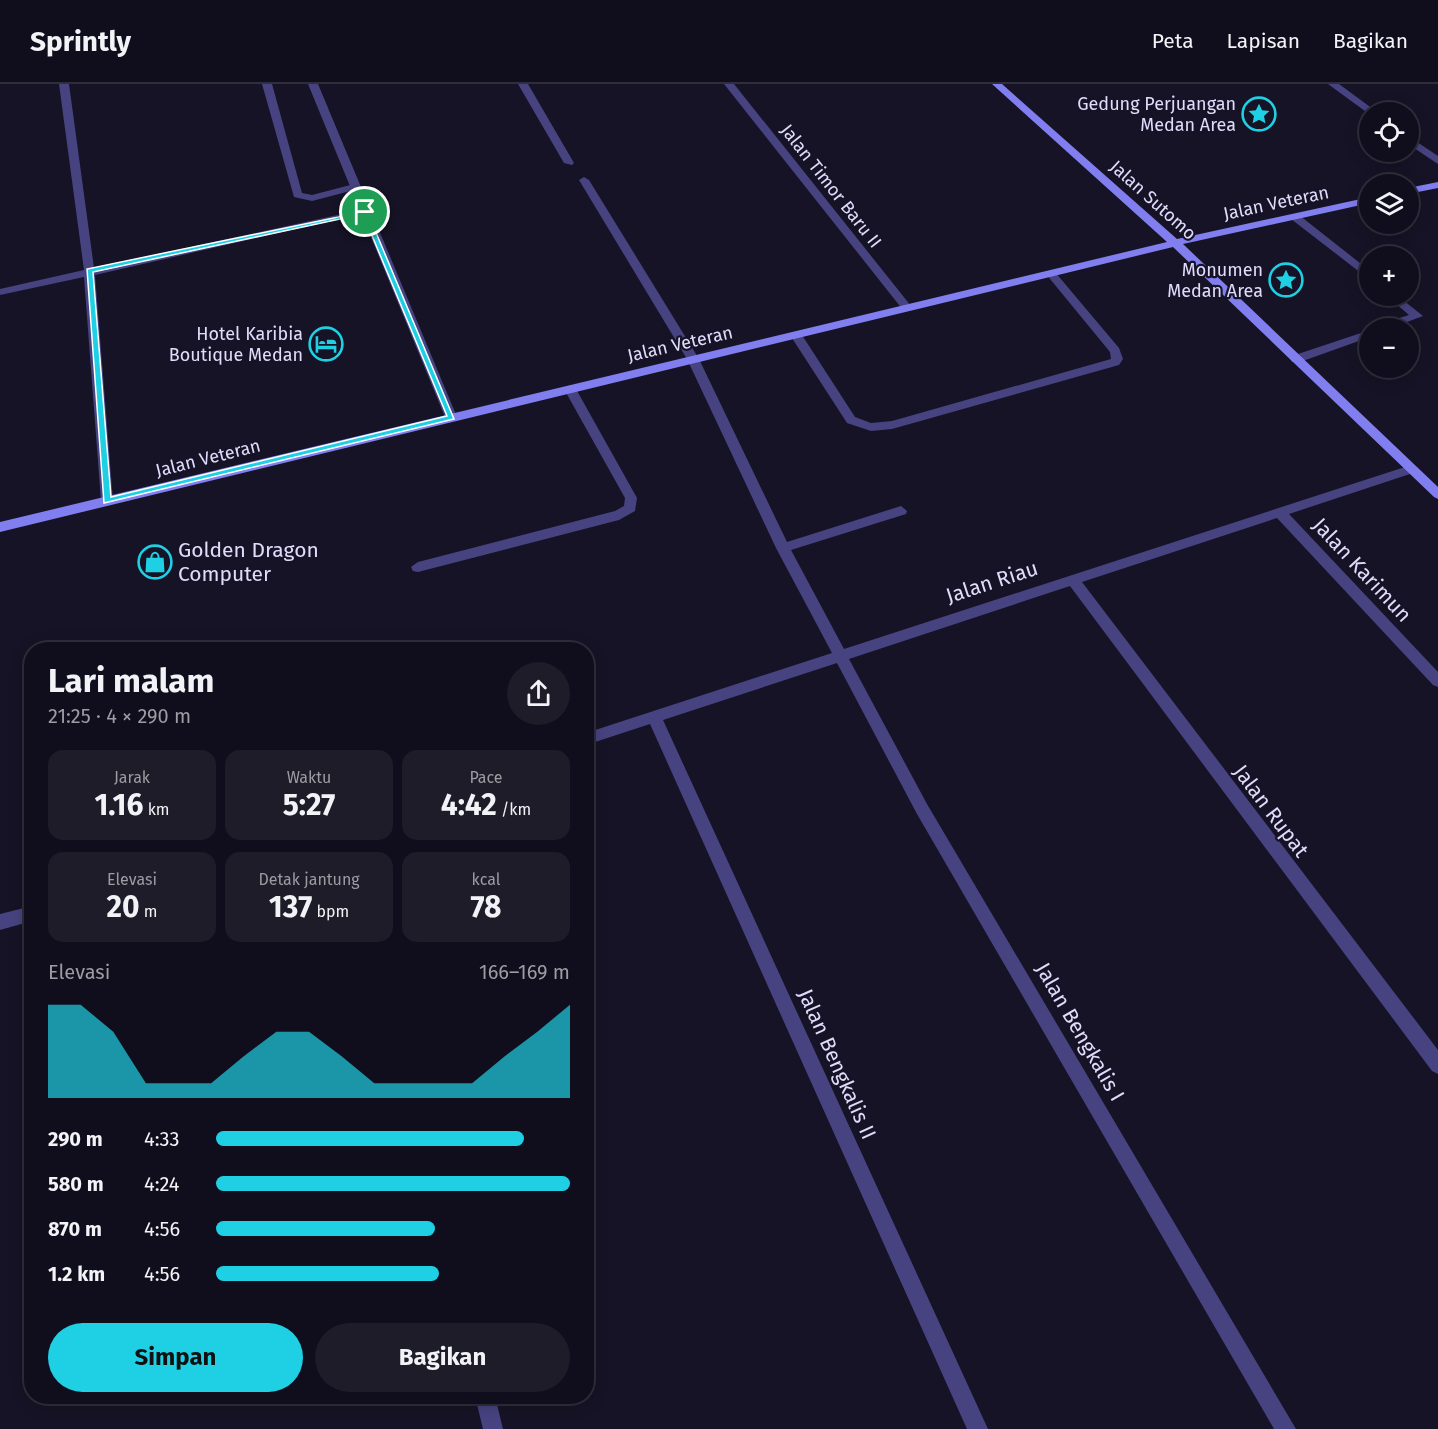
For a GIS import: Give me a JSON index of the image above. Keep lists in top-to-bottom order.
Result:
{
  "streets": {
    "street": [
      "Jalan Timor Baru II",
      "Jalan Sutomo",
      "Jalan Veteran",
      "Jalan Karimun",
      "Jalan Riau",
      "Jalan Rupat",
      "Jalan Bengkalis I",
      "Jalan Bengkalis II"
    ]
  },
  "crossings": [
    ["Jalan Timor Baru II", "Jalan Veteran"],
    ["Jalan Sutomo", "Jalan Veteran"],
    ["Jalan Sutomo", "Jalan Riau"],
    ["Jalan Veteran", "Jalan Bengkalis I"],
    ["Jalan Karimun", "Jalan Riau"],
    ["Jalan Riau", "Jalan Rupat"],
    ["Jalan Riau", "Jalan Bengkalis I"],
    ["Jalan Riau", "Jalan Bengkalis II"]
  ],
  "places": {
    "place": ["Gedung Perjuangan Medan Area", "Monumen Medan Area"],
    "hotel": ["Hotel Karibia Boutique Medan"],
    "shop": ["Golden Dragon Computer"]
  },
  "page": {
    "header": "Sprintly",
    "nav": ["Peta", "Lapisan", "Bagikan"],
    "map_buttons": ["+", "−"],
    "heading": ["Lari malam", "21:25 · 4 × 290 m"],
    "stats": [
      ["Jarak", "1.16 km"],
      ["Waktu", "5:27"],
      ["Pace", "4:42 /km"],
      ["Elevasi", "20 m"],
      ["Detak jantung", "137 bpm"],
      ["kcal", "78"]
    ],
    "chart": ["Elevasi", "166–169 m"],
    "list": [
      {
        "name": "290 m",
        "note": "4:33"
      },
      {
        "name": "580 m",
        "note": "4:24"
      },
      {
        "name": "870 m",
        "note": "4:56"
      },
      {
        "name": "1.2 km",
        "note": "4:56"
      }
    ],
    "buttons": ["Simpan", "Bagikan"]
  }
}
